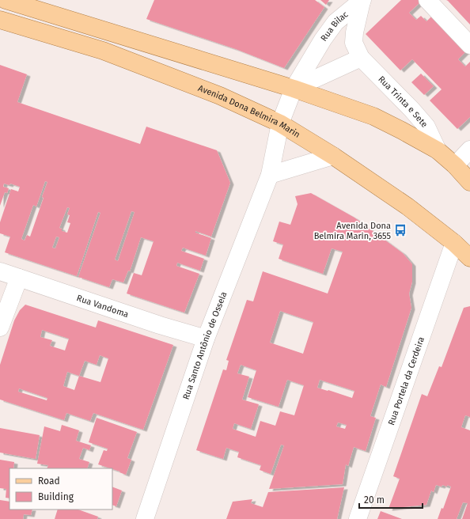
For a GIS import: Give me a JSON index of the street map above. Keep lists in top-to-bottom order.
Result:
{
  "streets": {
    "main road": ["Avenida Dona Belmira Marin"],
    "street": [
      "Rua Bilac",
      "Rua Trinta e Sete",
      "Rua Vandoma",
      "Rua Santo Antônio de Ossela",
      "Rua Portela da Cerdeira"
    ]
  },
  "crossings": [
    ["Rua Bilac", "Rua Trinta e Sete"],
    ["Rua Bilac", "Avenida Dona Belmira Marin"],
    ["Rua Bilac", "Rua Santo Antônio de Ossela"],
    ["Avenida Dona Belmira Marin", "Rua Santo Antônio de Ossela"],
    ["Avenida Dona Belmira Marin", "Rua Portela da Cerdeira"],
    ["Rua Vandoma", "Rua Santo Antônio de Ossela"]
  ],
  "places": {
    "bus stop": ["Avenida Dona Belmira Marin, 3655"]
  },
  "legend": ["Road", "Building"],
  "scale_bar": "20 m"
}
